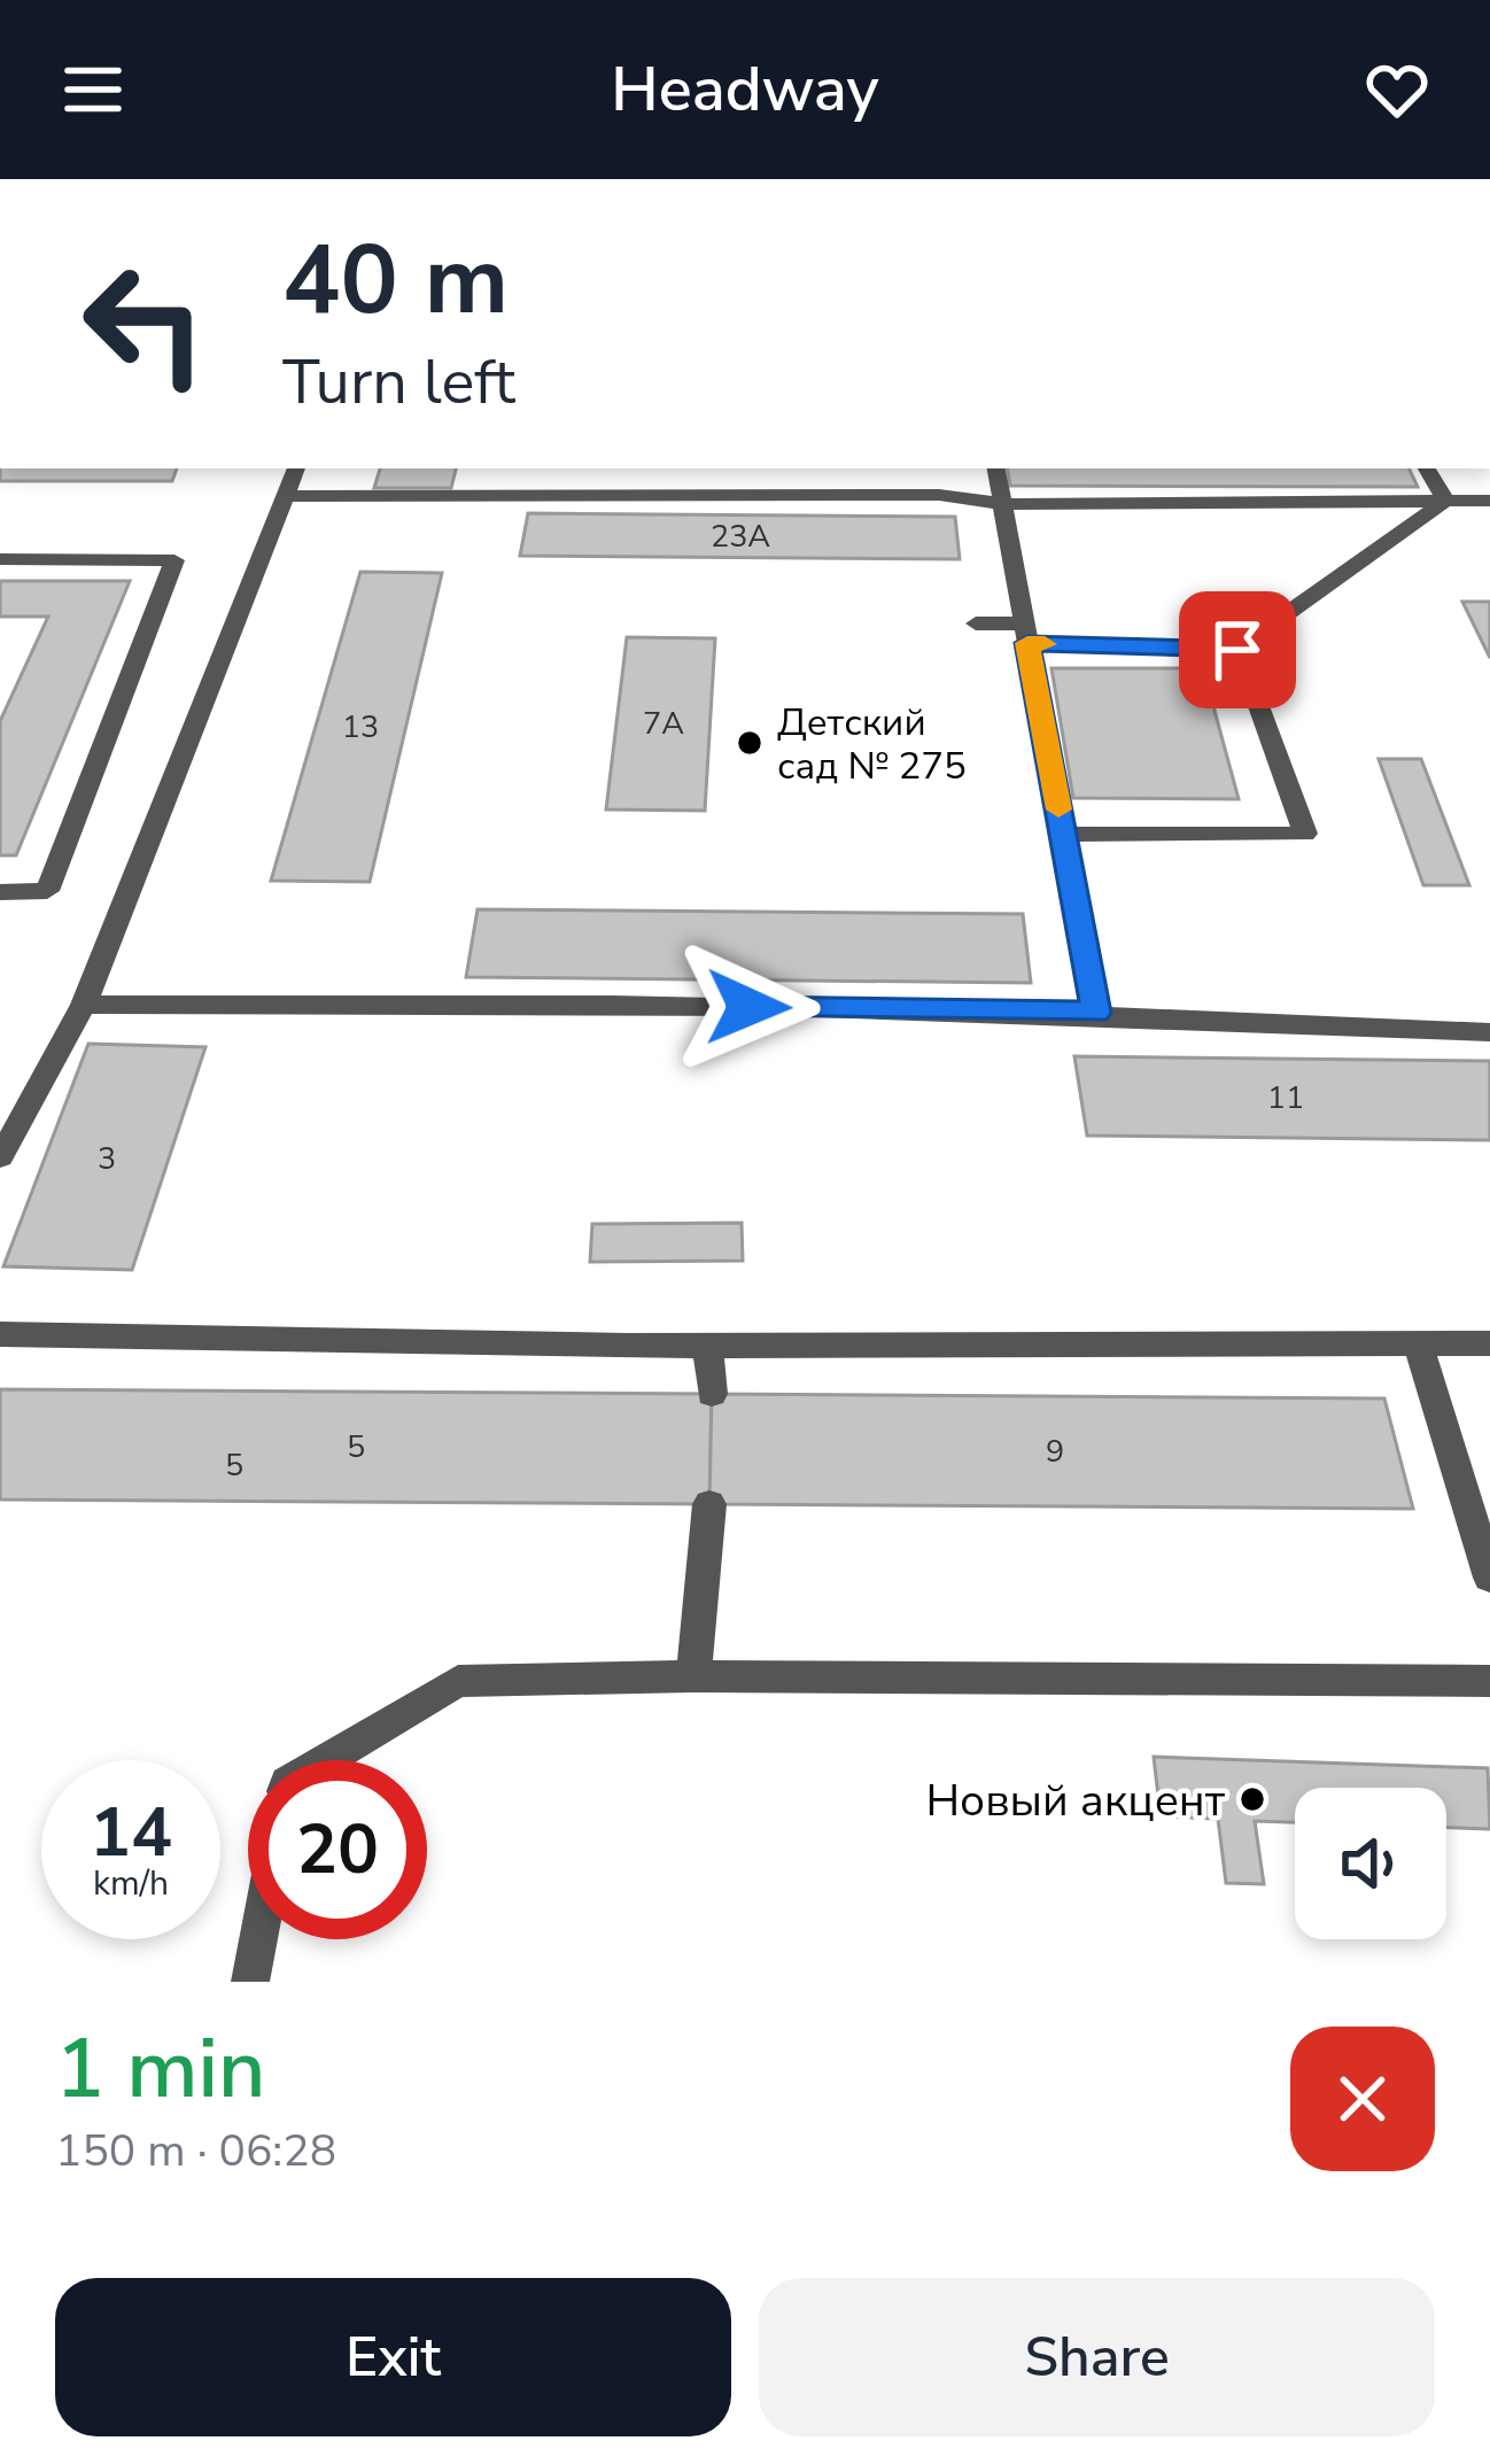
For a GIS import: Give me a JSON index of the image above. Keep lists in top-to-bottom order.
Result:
{
  "places": ["Детский сад № 275", "Новый акцент"],
  "house_numbers": [
    "23А",
    "7А",
    "13",
    "11",
    "3",
    "5",
    "9",
    "5"
  ],
  "page": {
    "header": "Headway",
    "turn": ["40 m", "Turn left"],
    "speed": "14 km/h",
    "limit": "20",
    "heading": ["1 min", "150 m · 06:28"],
    "buttons": ["Exit", "Share"]
  }
}
